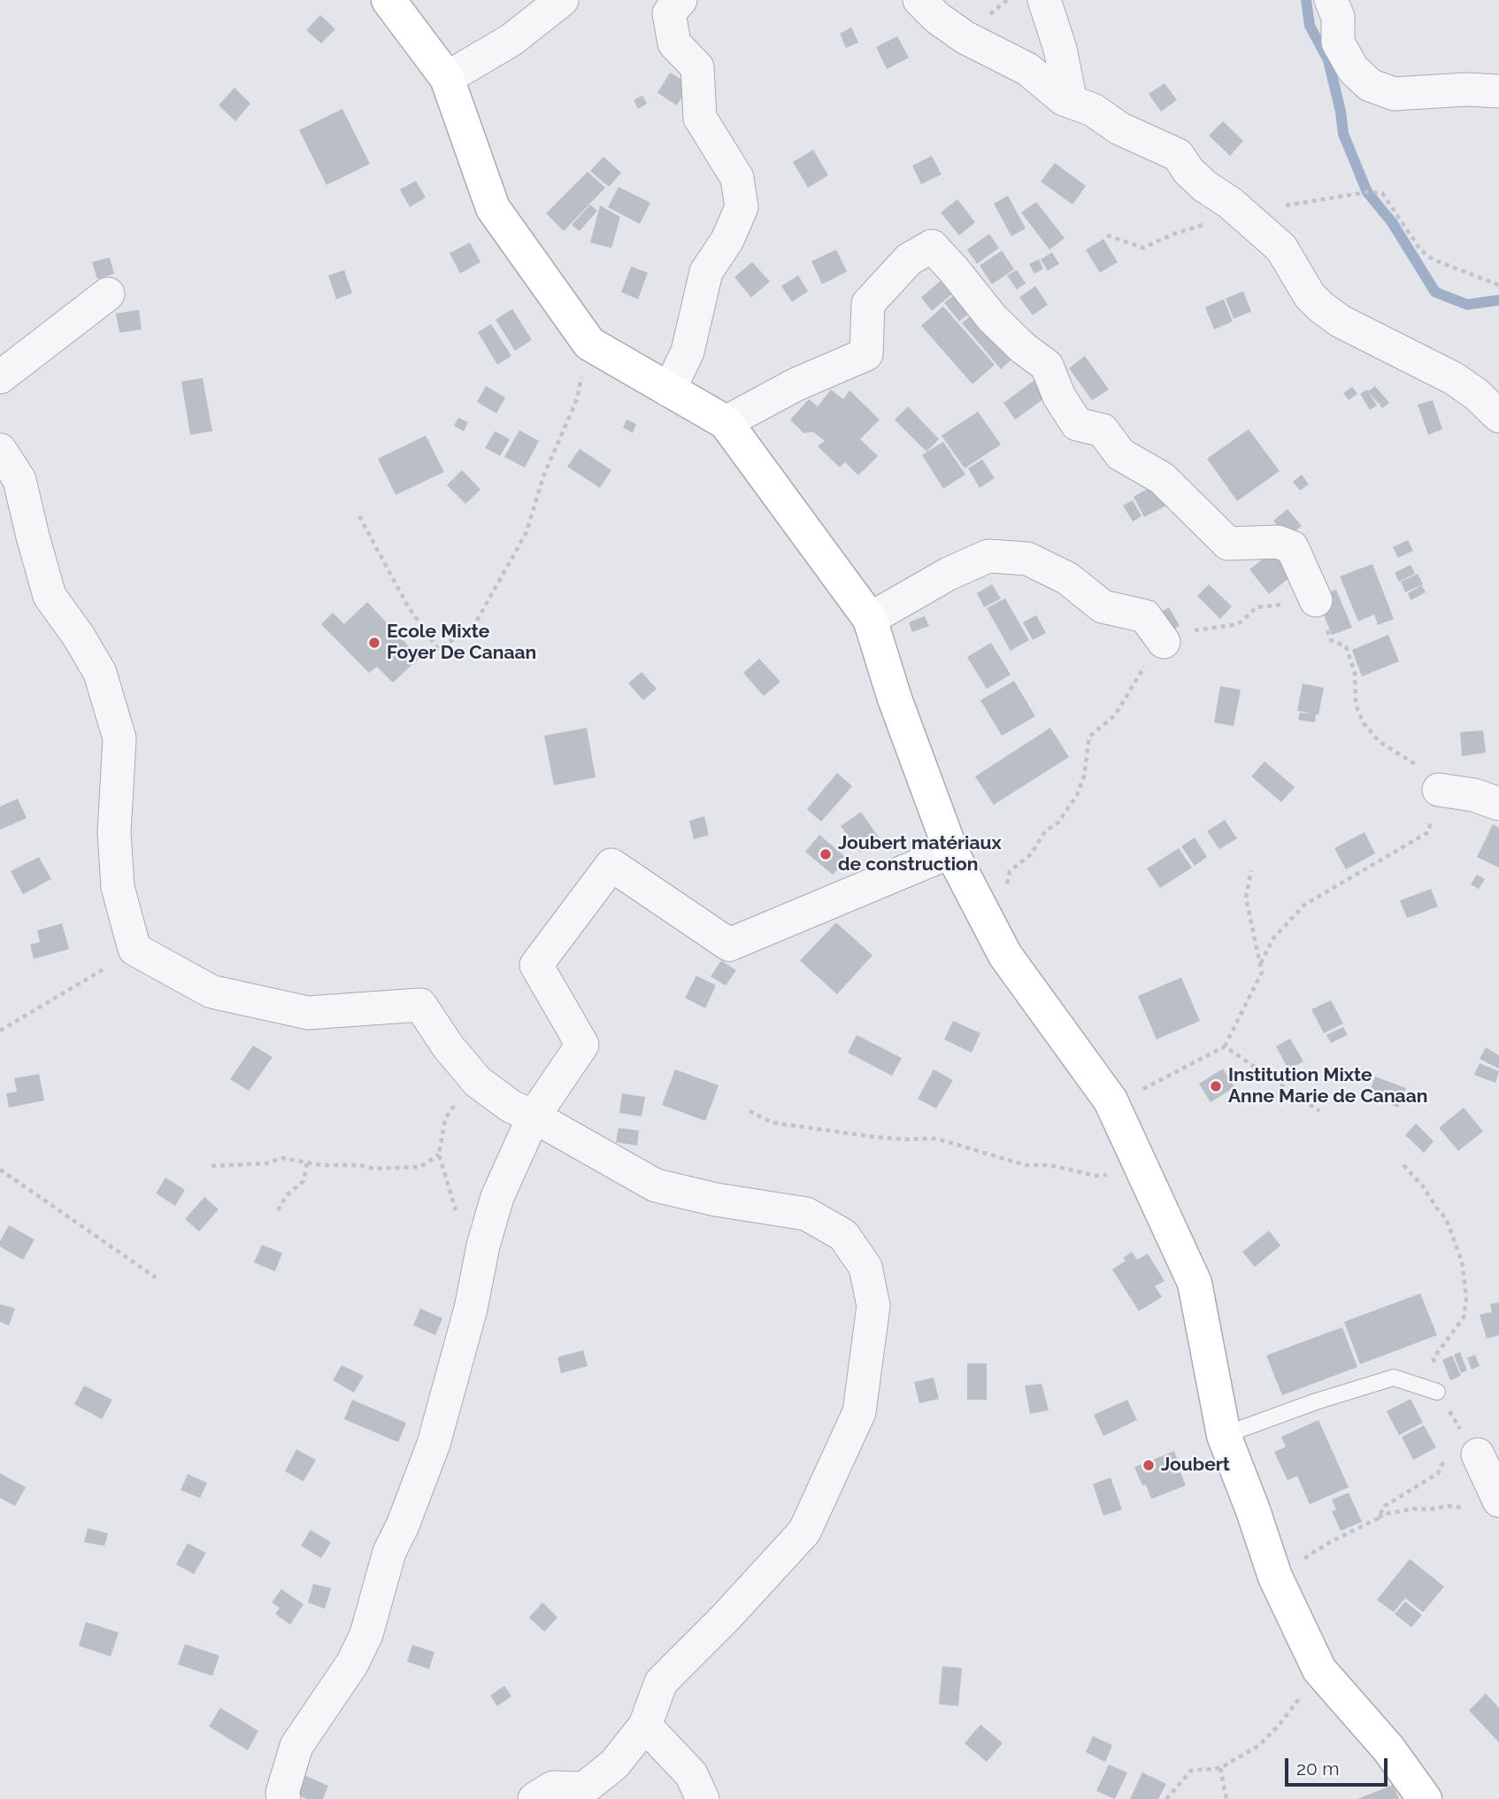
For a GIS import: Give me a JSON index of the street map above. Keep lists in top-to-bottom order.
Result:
{
  "places": [
    "Ecole Mixte Foyer De Canaan",
    "Joubert matériaux de construction",
    "Institution Mixte Anne Marie de Canaan",
    "Joubert"
  ],
  "scale_bar": "20 m"
}
